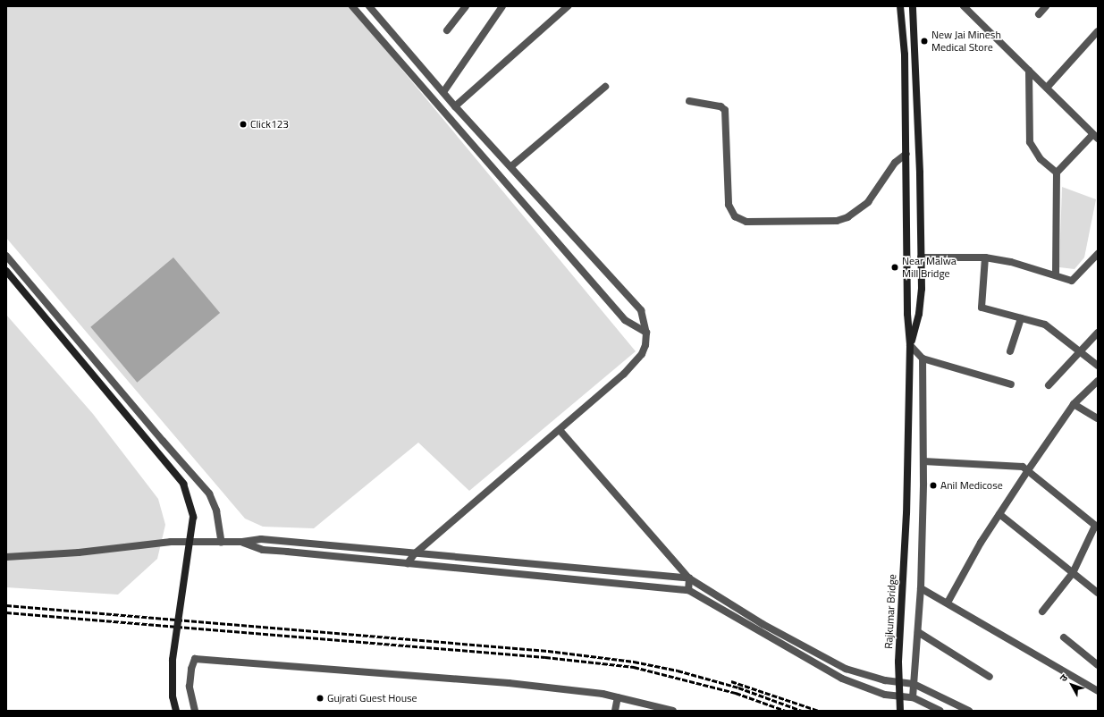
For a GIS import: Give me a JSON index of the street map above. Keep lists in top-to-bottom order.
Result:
{
  "streets": {
    "main road": ["Rajkumar Bridge"]
  },
  "places": [
    "New Jai Minesh Medical Store",
    "Click123",
    "Near Malwa Mill Bridge",
    "Anil Medicose",
    "Gujrati Guest House"
  ],
  "north": "top left"
}
